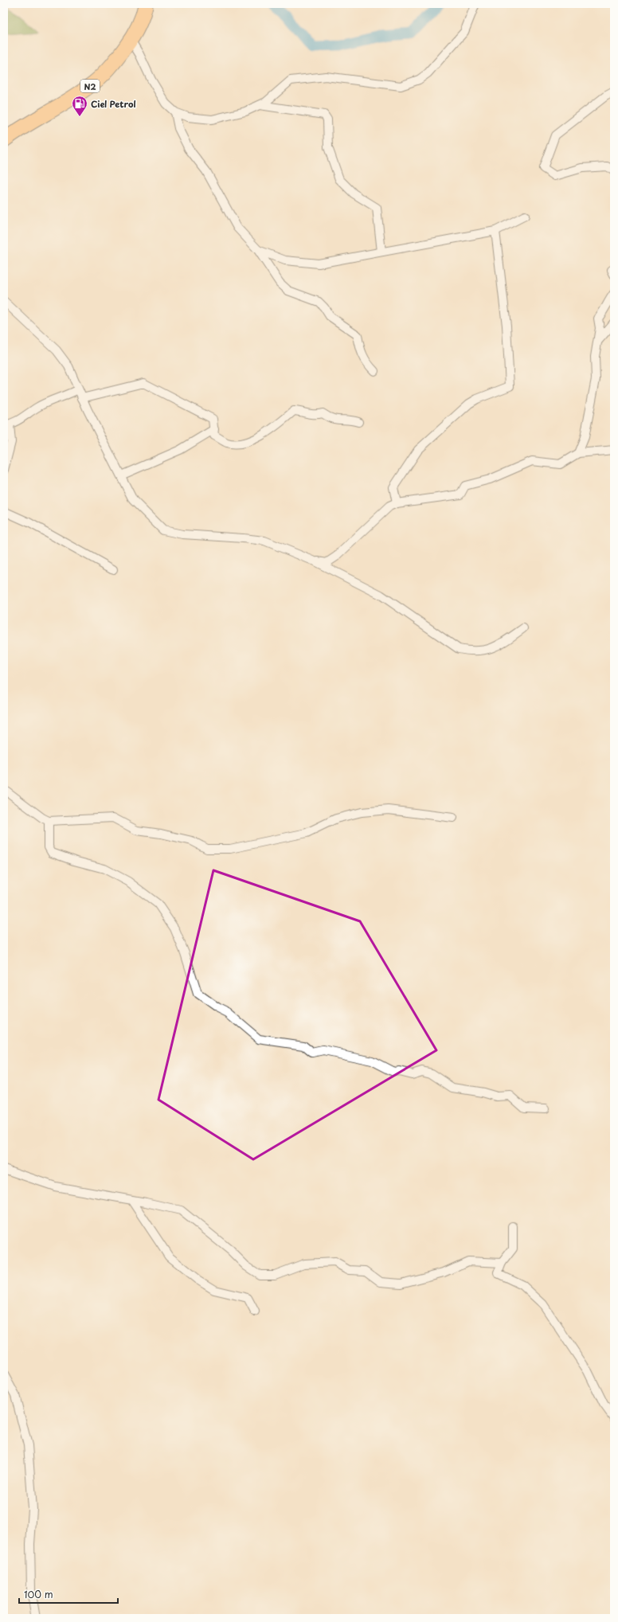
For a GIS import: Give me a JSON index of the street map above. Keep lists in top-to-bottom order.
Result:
{
  "streets": {
    "highway": ["N2"]
  },
  "places": {
    "fuel station": ["Ciel Petrol"]
  },
  "scale_bar": "100 m"
}
